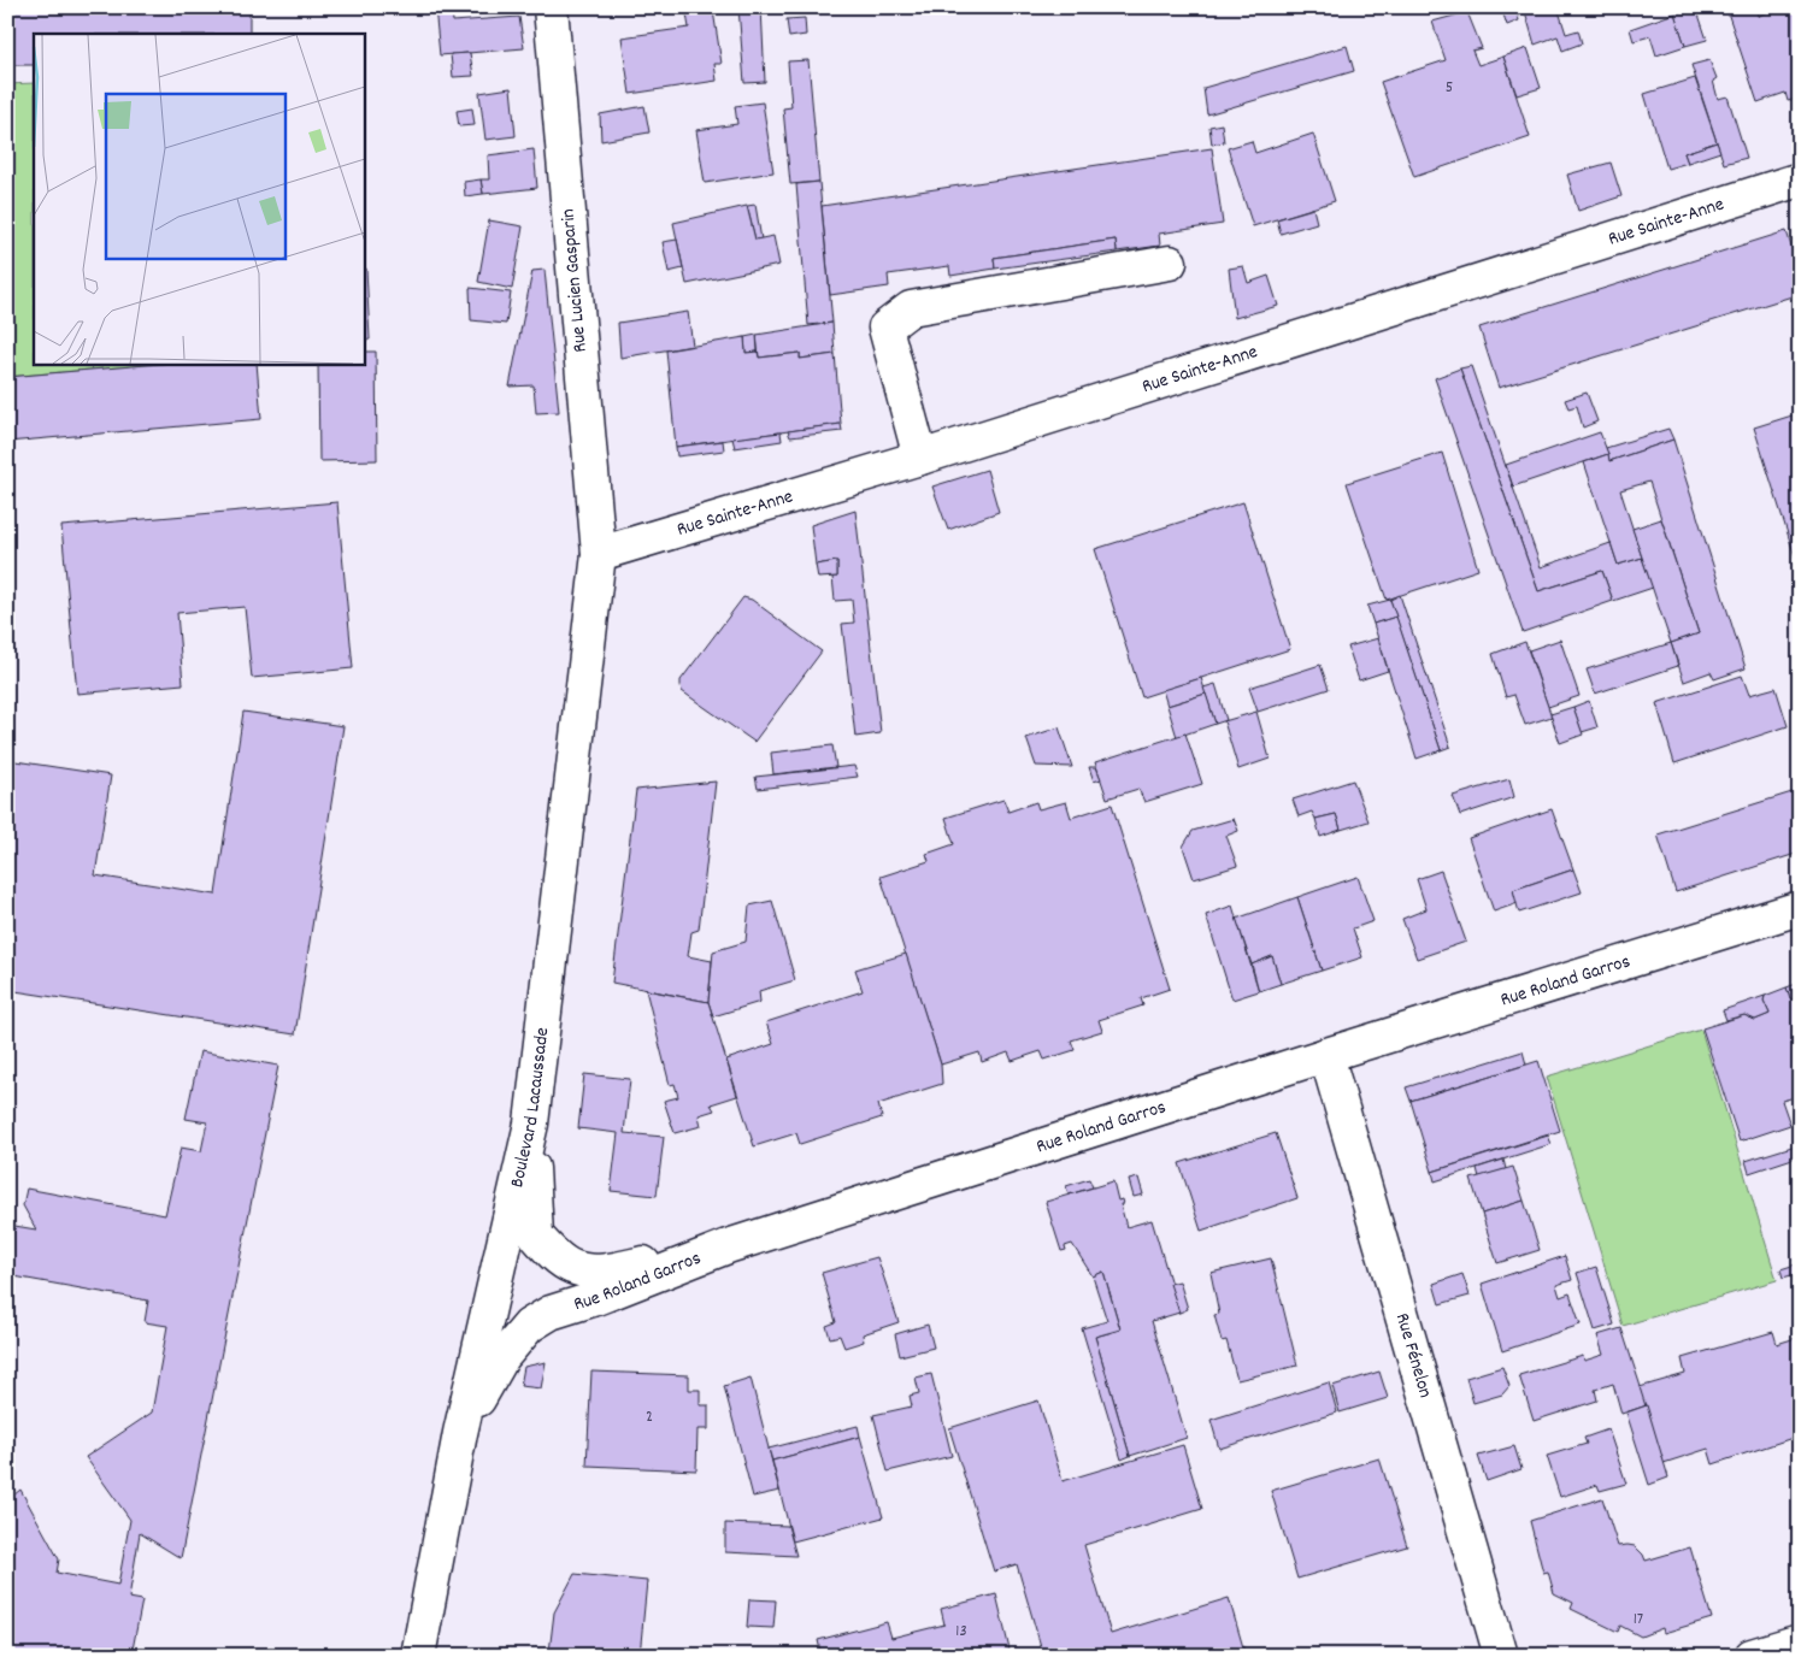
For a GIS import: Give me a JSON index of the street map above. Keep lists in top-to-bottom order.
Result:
{
  "streets": {
    "street": [
      "Rue Sainte-Anne",
      "Rue Lucien Gasparin",
      "Rue Roland Garros",
      "Boulevard Lacaussade",
      "Rue Fénelon"
    ]
  },
  "crossings": [
    ["Rue Sainte-Anne", "Rue Lucien Gasparin"],
    ["Rue Sainte-Anne", "Boulevard Lacaussade"],
    ["Rue Lucien Gasparin", "Boulevard Lacaussade"],
    ["Rue Roland Garros", "Boulevard Lacaussade"],
    ["Rue Roland Garros", "Rue Fénelon"]
  ],
  "house_numbers": [
    "5",
    "2",
    "17",
    "13"
  ]
}
